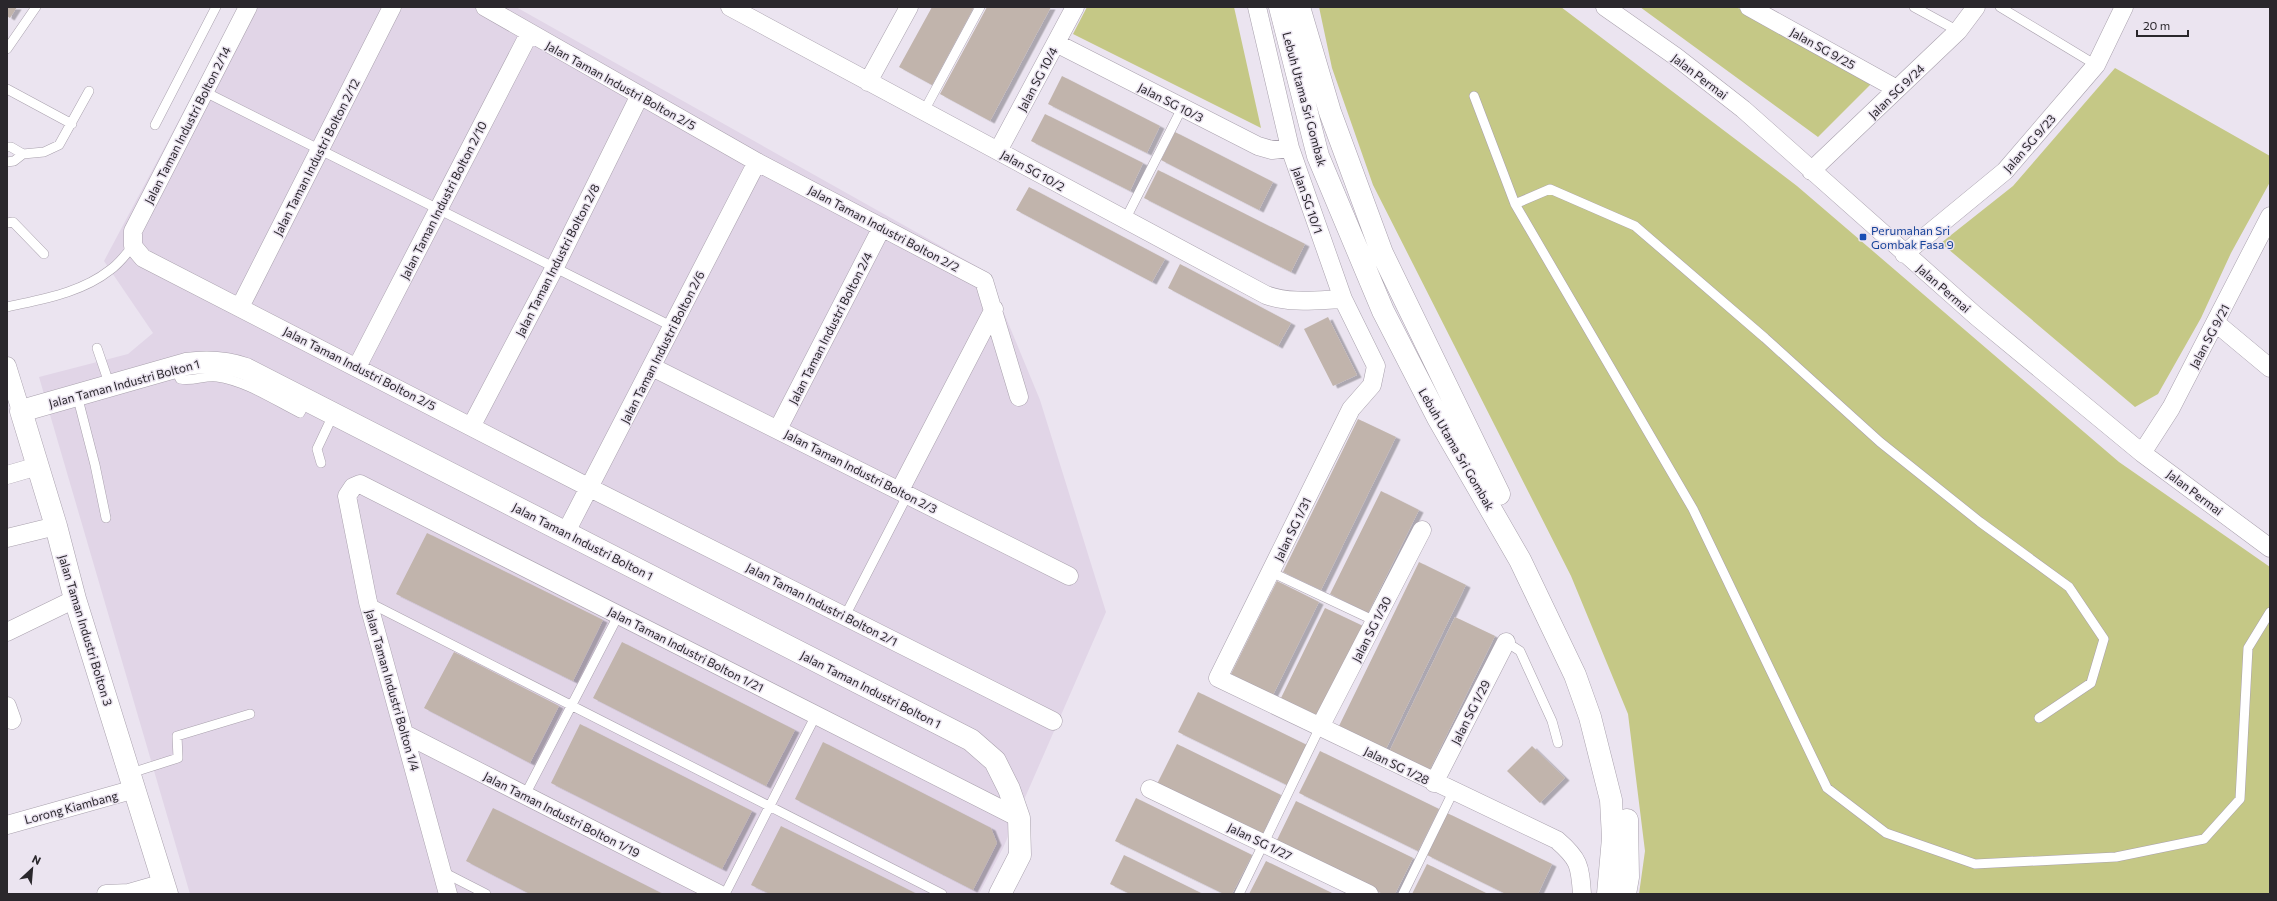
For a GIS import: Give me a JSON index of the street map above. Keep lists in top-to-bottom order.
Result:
{
  "streets": {
    "street": [
      "Jalan SG 9/25",
      "Jalan Permai",
      "Jalan SG 10/4",
      "Jalan Taman Industri Bolton 2/5",
      "Jalan SG 9/24",
      "Lebuh Utama Sri Gombak",
      "Jalan SG 10/3",
      "Jalan Taman Industri Bolton 2/14",
      "Jalan SG 9/23",
      "Jalan Taman Industri Bolton 2/12",
      "Jalan SG 10/2",
      "Jalan Taman Industri Bolton 2/10",
      "Jalan SG 10/1",
      "Jalan Taman Industri Bolton 2/2",
      "Jalan Taman Industri Bolton 2/8",
      "Jalan Taman Industri Bolton 2/4",
      "Jalan SG 9/21",
      "Jalan Taman Industri Bolton 2/6",
      "Jalan Taman Industri Bolton 1",
      "Jalan Taman Industri Bolton 2/3",
      "Jalan SG 1/31",
      "Jalan Taman Industri Bolton 2/1",
      "Jalan SG 1/30",
      "Jalan Taman Industri Bolton 3",
      "Jalan Taman Industri Bolton 1/21",
      "Jalan Taman Industri Bolton 1/4",
      "Jalan SG 1/29",
      "Jalan SG 1/28",
      "Lorong Kiambang",
      "Jalan Taman Industri Bolton 1/19",
      "Jalan SG 1/27"
    ]
  },
  "crossings": [
    ["Jalan SG 9/25", "Jalan SG 9/24"],
    ["Jalan Permai", "Jalan SG 9/24"],
    ["Jalan Permai", "Jalan SG 9/23"],
    ["Jalan Permai", "Jalan SG 9/21"],
    ["Jalan SG 10/4", "Jalan SG 10/3"],
    ["Jalan SG 10/4", "Jalan SG 10/2"],
    ["Jalan Taman Industri Bolton 2/5", "Jalan Taman Industri Bolton 2/14"],
    ["Jalan Taman Industri Bolton 2/5", "Jalan Taman Industri Bolton 2/12"],
    ["Jalan Taman Industri Bolton 2/5", "Jalan Taman Industri Bolton 2/10"],
    ["Jalan Taman Industri Bolton 2/5", "Jalan Taman Industri Bolton 2/2"],
    ["Jalan Taman Industri Bolton 2/5", "Jalan Taman Industri Bolton 2/8"],
    ["Jalan Taman Industri Bolton 2/5", "Jalan Taman Industri Bolton 2/6"],
    ["Jalan Taman Industri Bolton 2/5", "Jalan Taman Industri Bolton 2/1"],
    ["Jalan SG 10/3", "Jalan SG 10/1"],
    ["Jalan SG 10/2", "Jalan SG 10/1"],
    ["Jalan SG 10/1", "Jalan SG 1/31"],
    ["Jalan Taman Industri Bolton 2/2", "Jalan Taman Industri Bolton 2/4"],
    ["Jalan Taman Industri Bolton 2/2", "Jalan Taman Industri Bolton 2/6"],
    ["Jalan Taman Industri Bolton 2/4", "Jalan Taman Industri Bolton 2/3"],
    ["Jalan Taman Industri Bolton 2/6", "Jalan Taman Industri Bolton 1"],
    ["Jalan Taman Industri Bolton 2/6", "Jalan Taman Industri Bolton 2/3"],
    ["Jalan Taman Industri Bolton 2/6", "Jalan Taman Industri Bolton 2/1"],
    ["Jalan Taman Industri Bolton 1", "Jalan Taman Industri Bolton 3"],
    ["Jalan Taman Industri Bolton 1", "Jalan Taman Industri Bolton 1/21"],
    ["Jalan SG 1/31", "Jalan SG 1/28"],
    ["Jalan SG 1/30", "Jalan SG 1/28"],
    ["Jalan Taman Industri Bolton 3", "Lorong Kiambang"],
    ["Jalan Taman Industri Bolton 1/21", "Jalan Taman Industri Bolton 1/4"],
    ["Jalan Taman Industri Bolton 1/4", "Jalan Taman Industri Bolton 1/19"],
    ["Jalan SG 1/29", "Jalan SG 1/28"]
  ],
  "places": {
    "transit": ["Perumahan Sri Gombak Fasa 9"]
  },
  "scale_bar": "20 m",
  "north": "top right"
}
